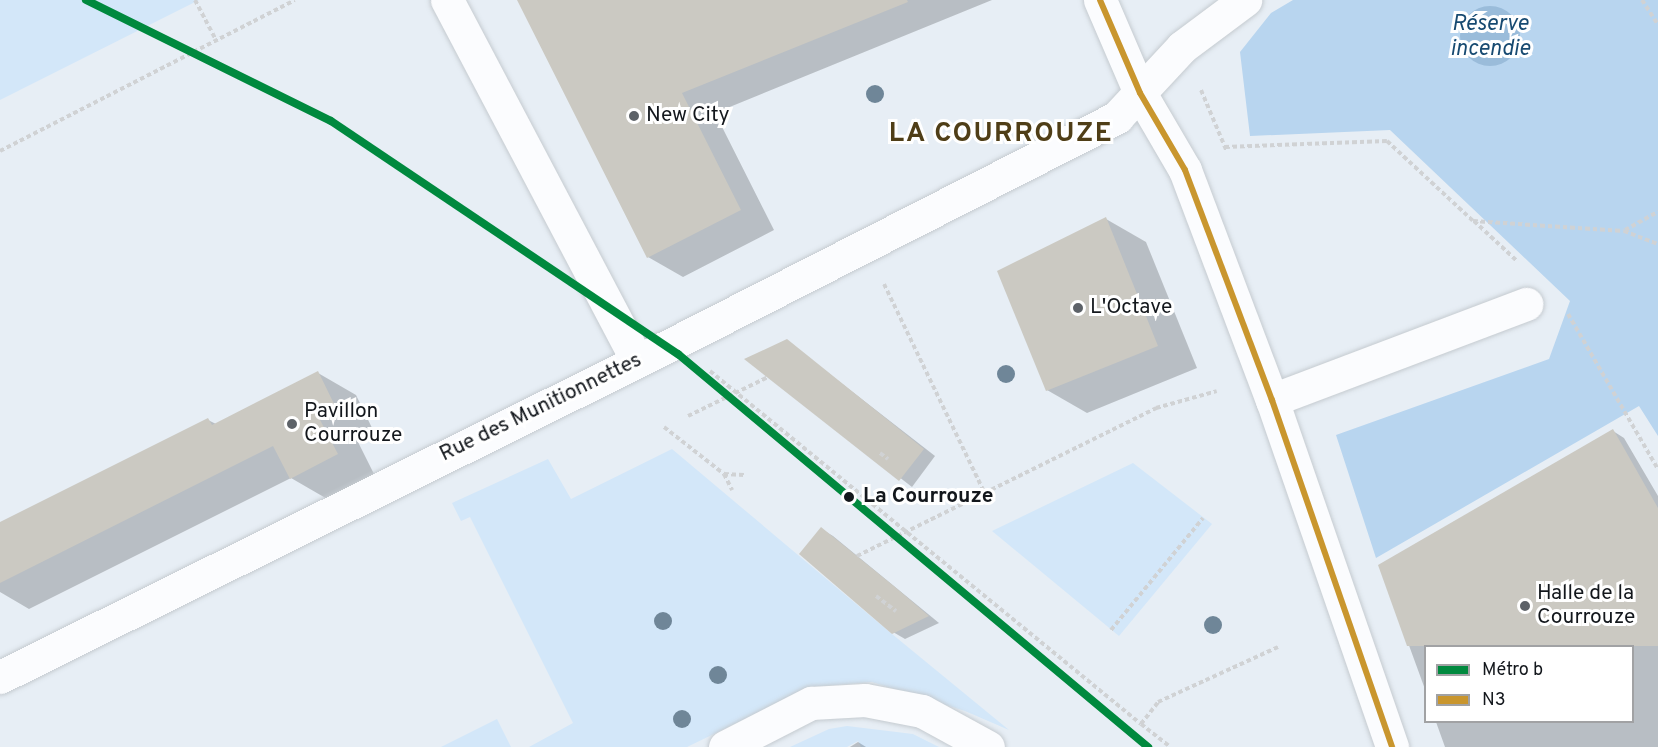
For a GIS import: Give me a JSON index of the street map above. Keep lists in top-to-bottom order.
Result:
{
  "streets": {
    "street": ["Rue des Munitionnettes"]
  },
  "districts": ["LA COURROUZE"],
  "water": ["Réserve incendie"],
  "places": [
    "New City",
    "L'Octave",
    "Pavillon Courrouze",
    "La Courrouze",
    "Halle de la Courrouze"
  ],
  "lines": ["metro line b", "transit line N3"],
  "legend": ["Métro b", "N3"]
}
